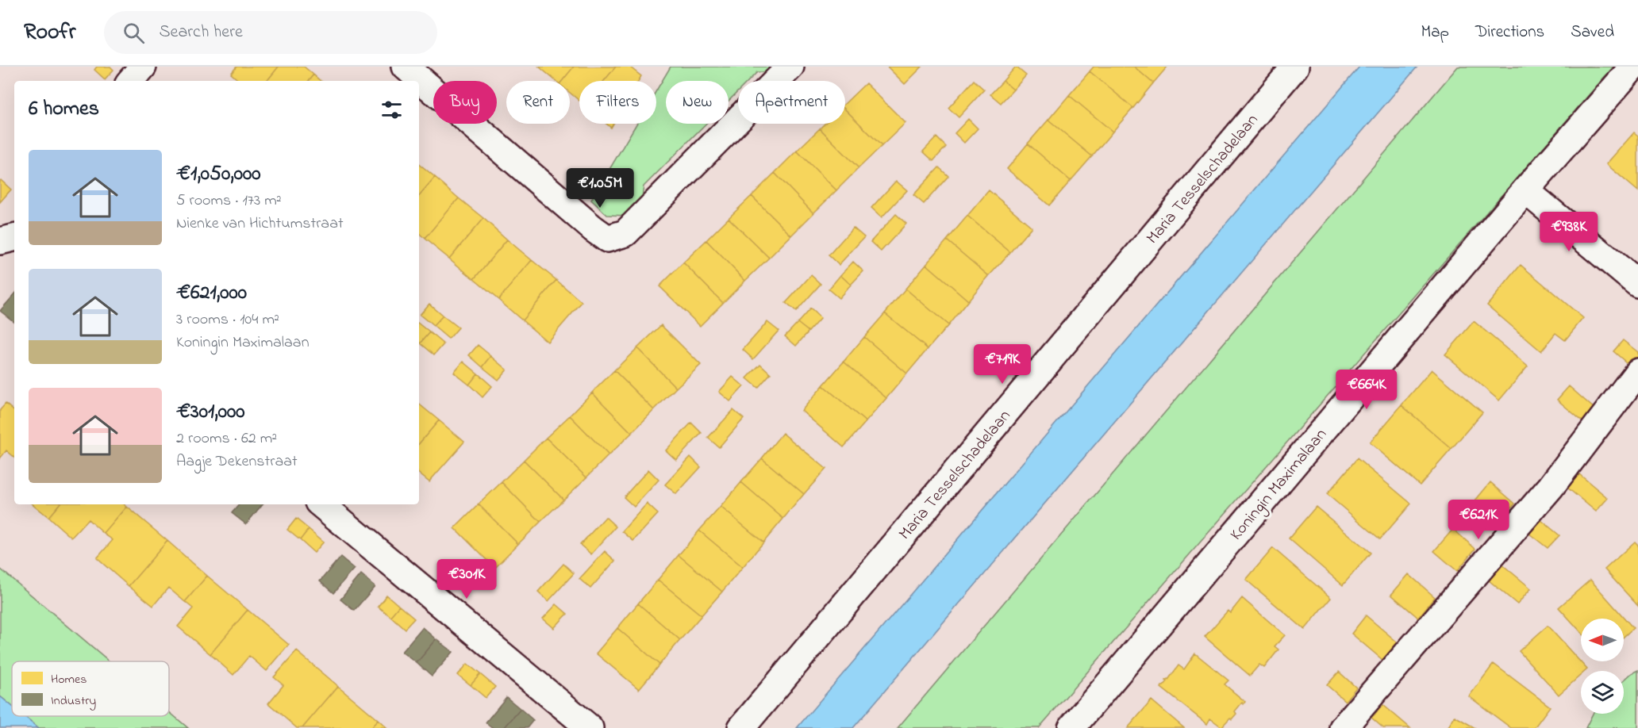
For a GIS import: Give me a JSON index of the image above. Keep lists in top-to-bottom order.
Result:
{
  "streets": {
    "street": ["Maria Tesselschadelaan", "Koningin Maximalaan"]
  },
  "legend": ["Homes", "Industry"],
  "north": "left",
  "page": {
    "header": "Roofr",
    "search": "Search here",
    "nav": ["Map", "Directions", "Saved"],
    "chip": [
      "Buy",
      "Rent",
      "Filters",
      "New",
      "Apartment"
    ],
    "heading": "6 homes",
    "list": [
      {
        "name": "€1,050,000",
        "note": "5 rooms · 173 m² · Nienke van Hichtumstraat"
      },
      {
        "name": "€621,000",
        "note": "3 rooms · 104 m² · Koningin Maximalaan"
      },
      {
        "name": "€301,000",
        "note": "2 rooms · 62 m² · Aagje Dekenstraat"
      }
    ],
    "price": [
      "€1.05M",
      "€938K",
      "€719K",
      "€664K",
      "€621K",
      "€301K"
    ]
  }
}
